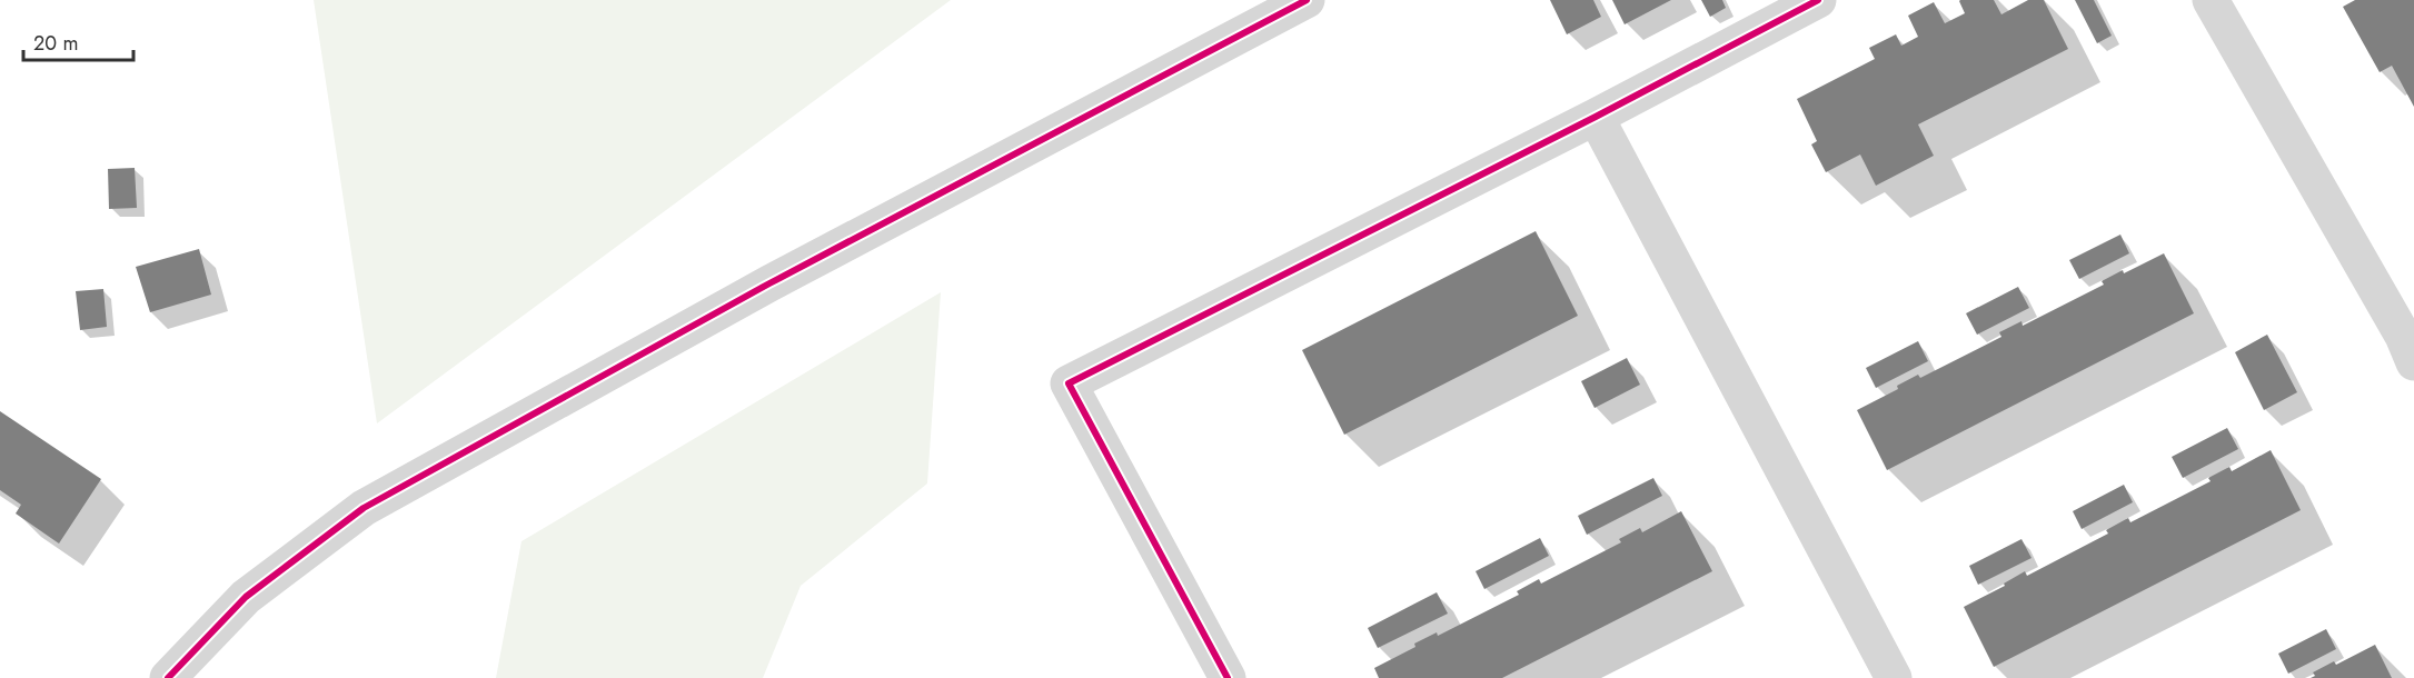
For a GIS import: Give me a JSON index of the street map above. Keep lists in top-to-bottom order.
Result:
{
  "scale_bar": "20 m"
}
